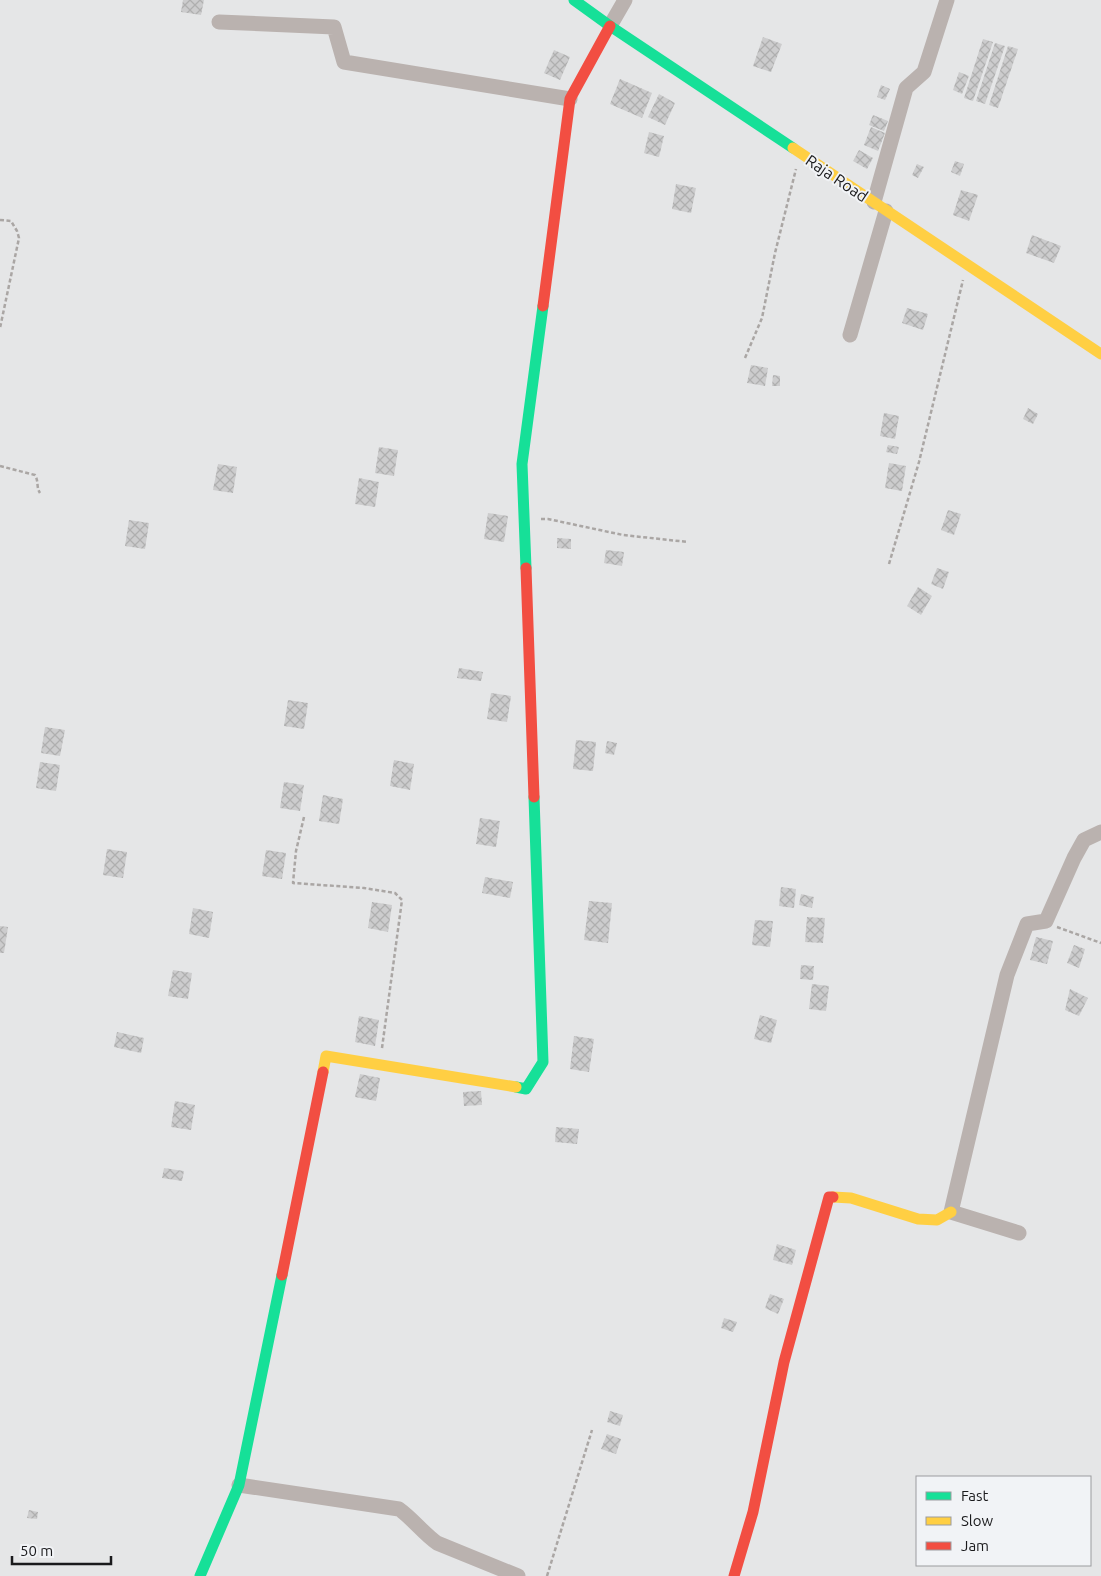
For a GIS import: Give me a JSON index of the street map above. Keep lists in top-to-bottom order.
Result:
{
  "streets": {
    "street": ["Raja Road"]
  },
  "legend": ["Fast", "Slow", "Jam"],
  "scale_bar": "50 m"
}
